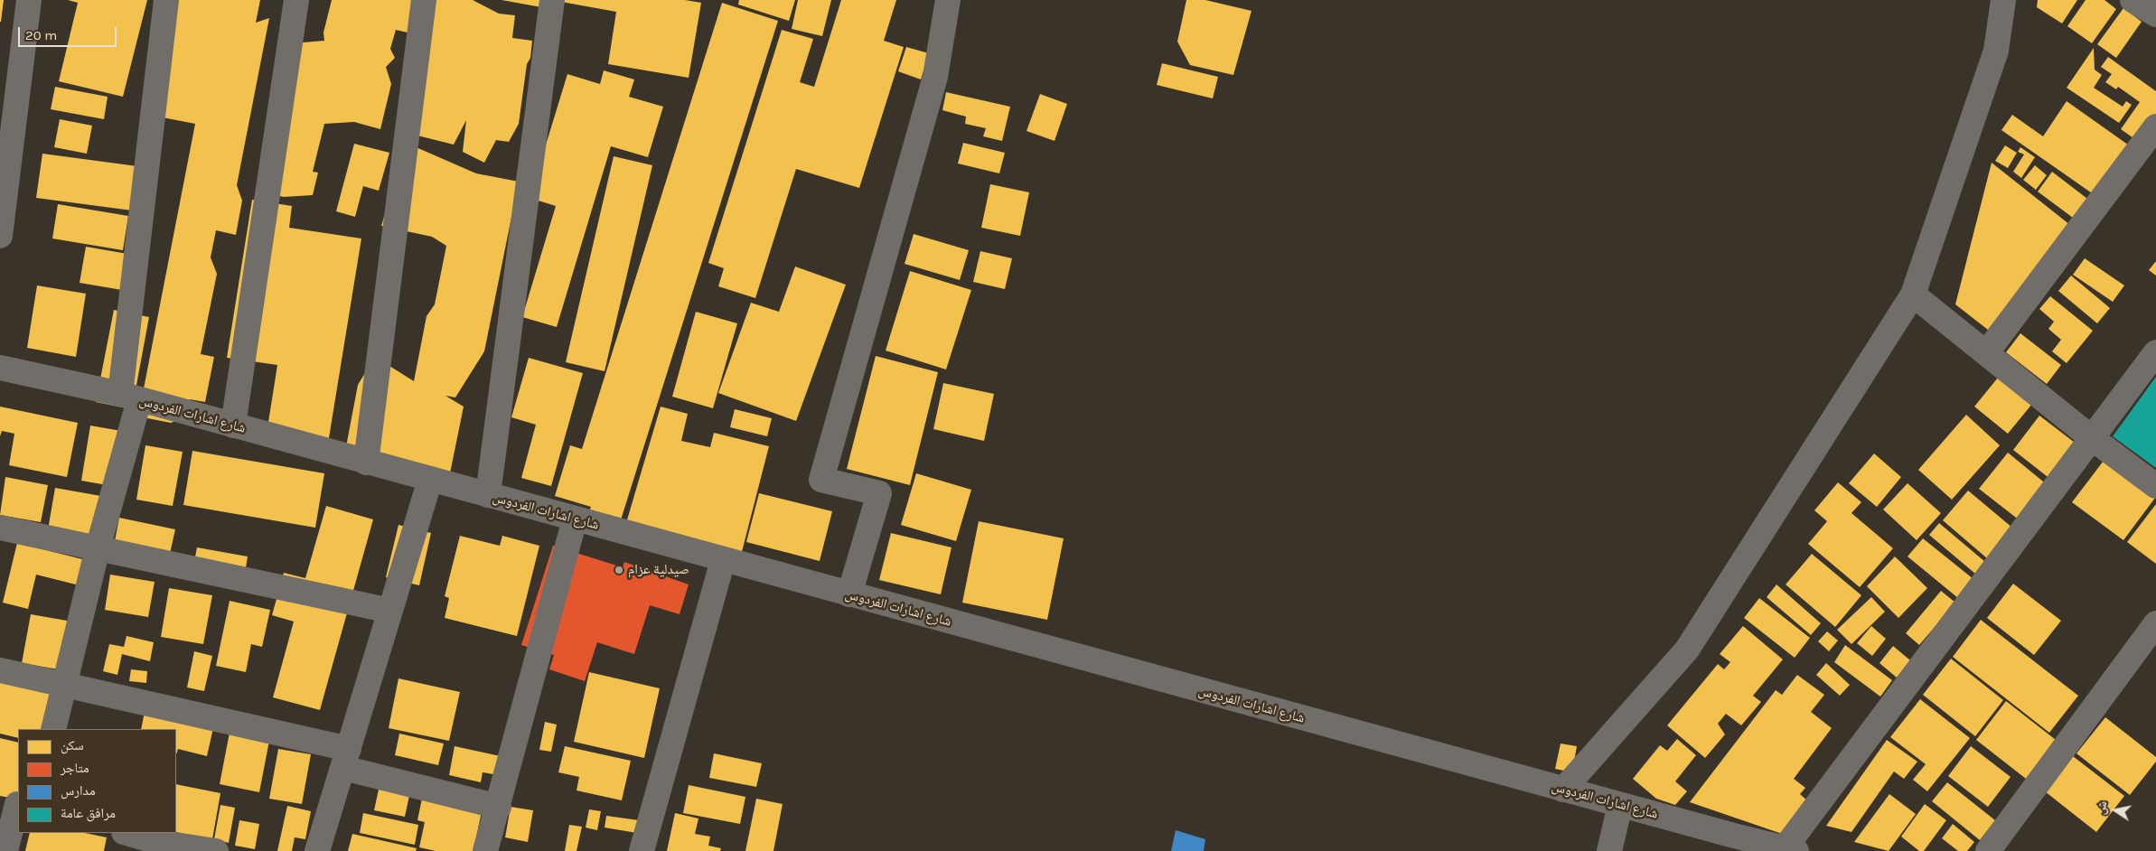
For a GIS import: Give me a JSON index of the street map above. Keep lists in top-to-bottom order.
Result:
{
  "streets": {
    "street": ["شارع اشارات الفردوس"]
  },
  "places": ["صيدلية عزام"],
  "legend": [
    "سكن",
    "متاجر",
    "مدارس",
    "مرافق عامة"
  ],
  "scale_bar": "20 m",
  "north": "left"
}
